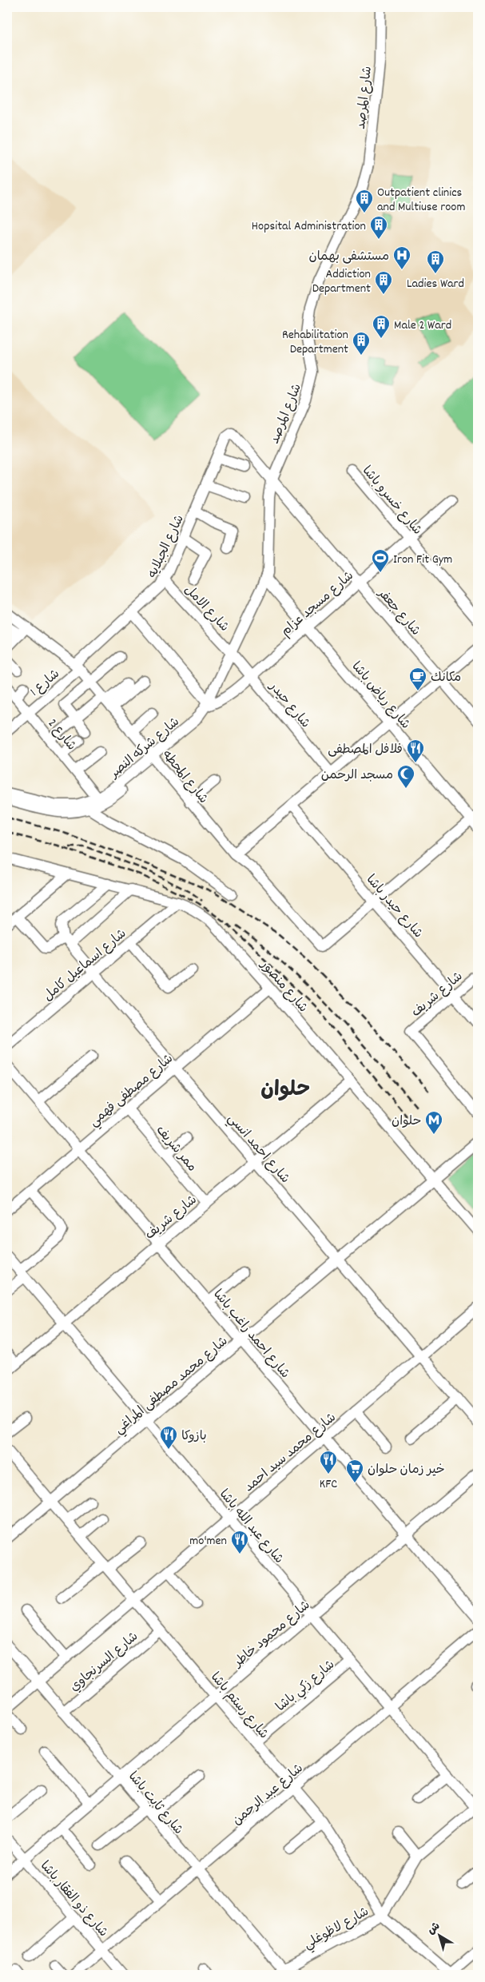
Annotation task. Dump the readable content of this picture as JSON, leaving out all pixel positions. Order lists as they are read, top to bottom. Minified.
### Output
{"streets":{"street":["شارع المرصد","شارع خسرو باشا","شارع الجبلايه","شارع مسجد عزام","شارع الامل","شارع جعفر","شارع 1","شارع رياض باشا","شارع حيدر","شارع 2","شارع شركه النصر","شارع المحطه","شارع حيدر باشا","شارع اسماعيل كامل","شارع منصور","شارع شريف","شارع مصطفى فهمي","ممر شريف","شارع احمد انسي","شارع احمد راغب باشا","شارع محمد مصطفى المراغي","شارع محمد سيد احمد","شارع عبد الله باشا","شارع محمود خاطر","شارع السرنجاوي","شارع زكي باشا","شارع رستم باشا","شارع عبد الرحمن","شارع ثابت باشا","شارع ذو الفقار باشا","شارع لاظوغلي"]},"crossings":[["شارع المرصد","شارع مسجد عزام"],["شارع المرصد","شارع الامل"],["شارع المرصد","شارع جعفر"],["شارع المرصد","شارع رياض باشا"],["شارع المرصد","شارع حيدر"],["شارع خسرو باشا","شارع مسجد عزام"],["شارع الجبلايه","شارع الامل"],["شارع الجبلايه","شارع جعفر"],["شارع الجبلايه","شارع 1"],["شارع الجبلايه","شارع المحطه"],["شارع مسجد عزام","شارع جعفر"],["شارع مسجد عزام","شارع رياض باشا"],["شارع مسجد عزام","شارع حيدر"],["شارع مسجد عزام","شارع شركه النصر"],["شارع الامل","شارع حيدر"],["شارع 1","شارع 2"],["شارع 1","شارع المحطه"],["شارع 2","شارع شركه النصر"],["شارع شركه النصر","شارع المحطه"],["شارع المحطه","شارع حيدر باشا"],["شارع حيدر باشا","شارع شريف"],["شارع اسماعيل كامل","شارع منصور"],["شارع اسماعيل كامل","شارع احمد انسي"],["شارع منصور","شارع شريف"],["شارع منصور","شارع مصطفى فهمي"],["شارع منصور","شارع محمد مصطفى المراغي"],["شارع شريف","ممر شريف"],["شارع شريف","شارع احمد انسي"],["شارع شريف","شارع احمد راغب باشا"],["شارع شريف","شارع عبد الله باشا"],["شارع مصطفى فهمي","ممر شريف"],["شارع مصطفى فهمي","شارع احمد انسي"],["شارع مصطفى فهمي","شارع احمد راغب باشا"],["شارع احمد انسي","شارع محمد مصطفى المراغي"],["شارع احمد انسي","شارع محمد سيد احمد"],["شارع احمد راغب باشا","شارع محمد مصطفى المراغي"],["شارع احمد راغب باشا","شارع محمد سيد احمد"],["شارع احمد راغب باشا","شارع محمود خاطر"],["شارع محمد مصطفى المراغي","شارع عبد الله باشا"],["شارع محمد مصطفى المراغي","شارع رستم باشا"],["شارع محمد سيد احمد","شارع عبد الله باشا"],["شارع محمد سيد احمد","شارع رستم باشا"],["شارع محمد سيد احمد","شارع ثابت باشا"],["شارع عبد الله باشا","شارع محمود خاطر"],["شارع عبد الله باشا","شارع زكي باشا"],["شارع عبد الله باشا","شارع عبد الرحمن"],["شارع عبد الله باشا","شارع لاظوغلي"],["شارع محمود خاطر","شارع رستم باشا"],["شارع محمود خاطر","شارع ثابت باشا"],["شارع محمود خاطر","شارع ذو الفقار باشا"],["شارع السرنجاوي","شارع رستم باشا"],["شارع السرنجاوي","شارع ثابت باشا"],["شارع زكي باشا","شارع رستم باشا"],["شارع رستم باشا","شارع عبد الرحمن"],["شارع رستم باشا","شارع لاظوغلي"],["شارع عبد الرحمن","شارع ثابت باشا"],["شارع عبد الرحمن","شارع ذو الفقار باشا"],["شارع ثابت باشا","شارع لاظوغلي"]],"districts":["حلوان"],"places":{"building":["Outpatient clinics and Multiuse room","Hopsital Administration","Ladies Ward","Addiction Department","Male 2 Ward","Rehabilitation Department"],"hospital":["مستشفى بهمان"],"sports":["Iron Fit Gym"],"cafe":["مكانك"],"restaurant":["فلافل المصطفى","بازوكا","KFC","mo'men"],"mosque":["مسجد الرحمن"],"metro station":["حلوان"],"supermarket":["خير زمان حلوان"]},"north":"top left"}
